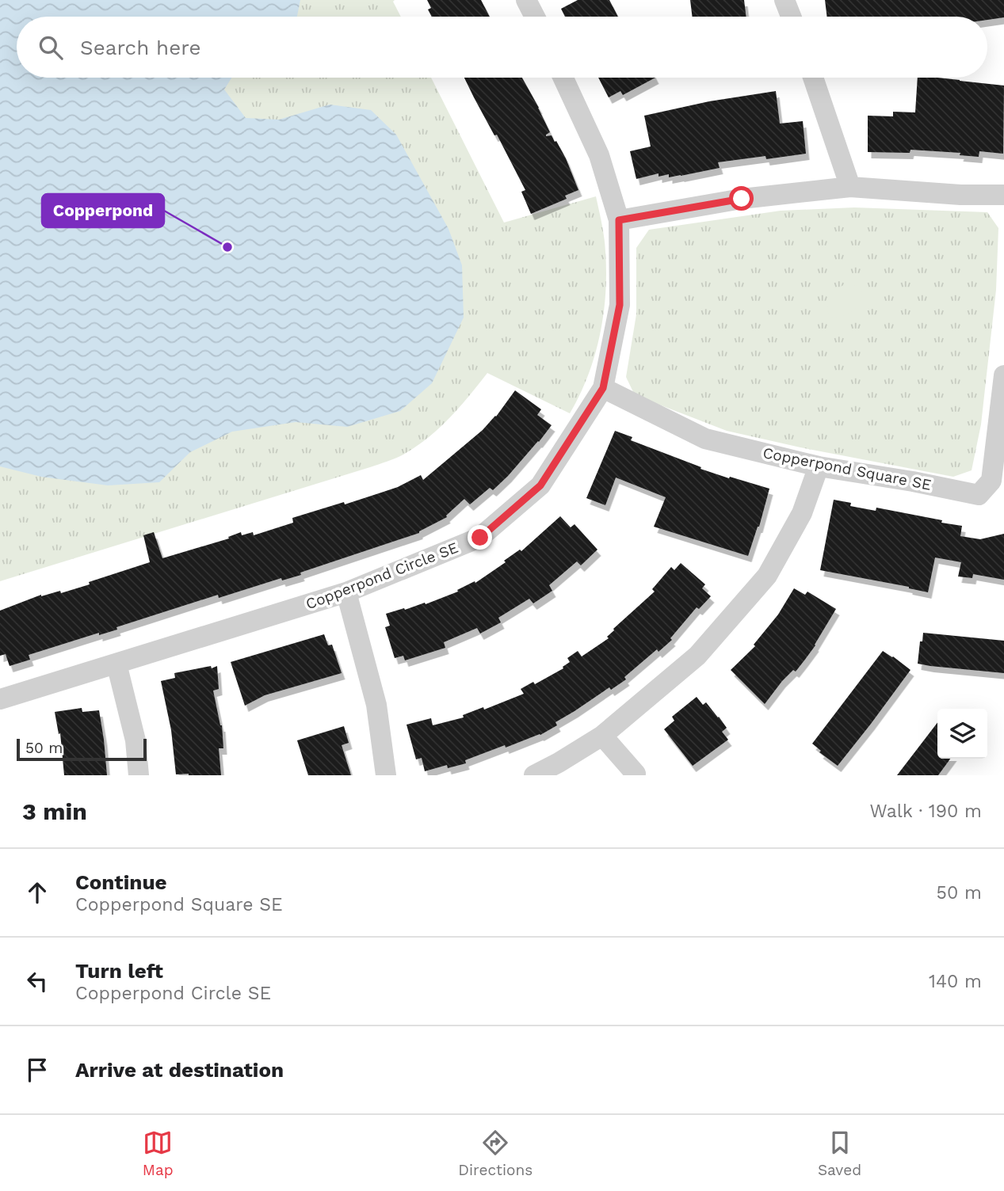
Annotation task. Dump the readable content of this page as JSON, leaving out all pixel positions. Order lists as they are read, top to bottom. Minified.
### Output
{"streets":{"street":["Copperpond Square SE","Copperpond Circle SE"]},"crossings":[["Copperpond Square SE","Copperpond Circle SE"]],"places":["Copperpond"],"scale_bar":"50 m","page":{"search":"Search here","scale":"50 m","heading":["3 min","Walk · 190 m"],"list":[["Continue","Copperpond Square SE","50 m"],["Turn left","Copperpond Circle SE","140 m"],"Arrive at destination"],"nav":["Map","Directions","Saved"]}}
